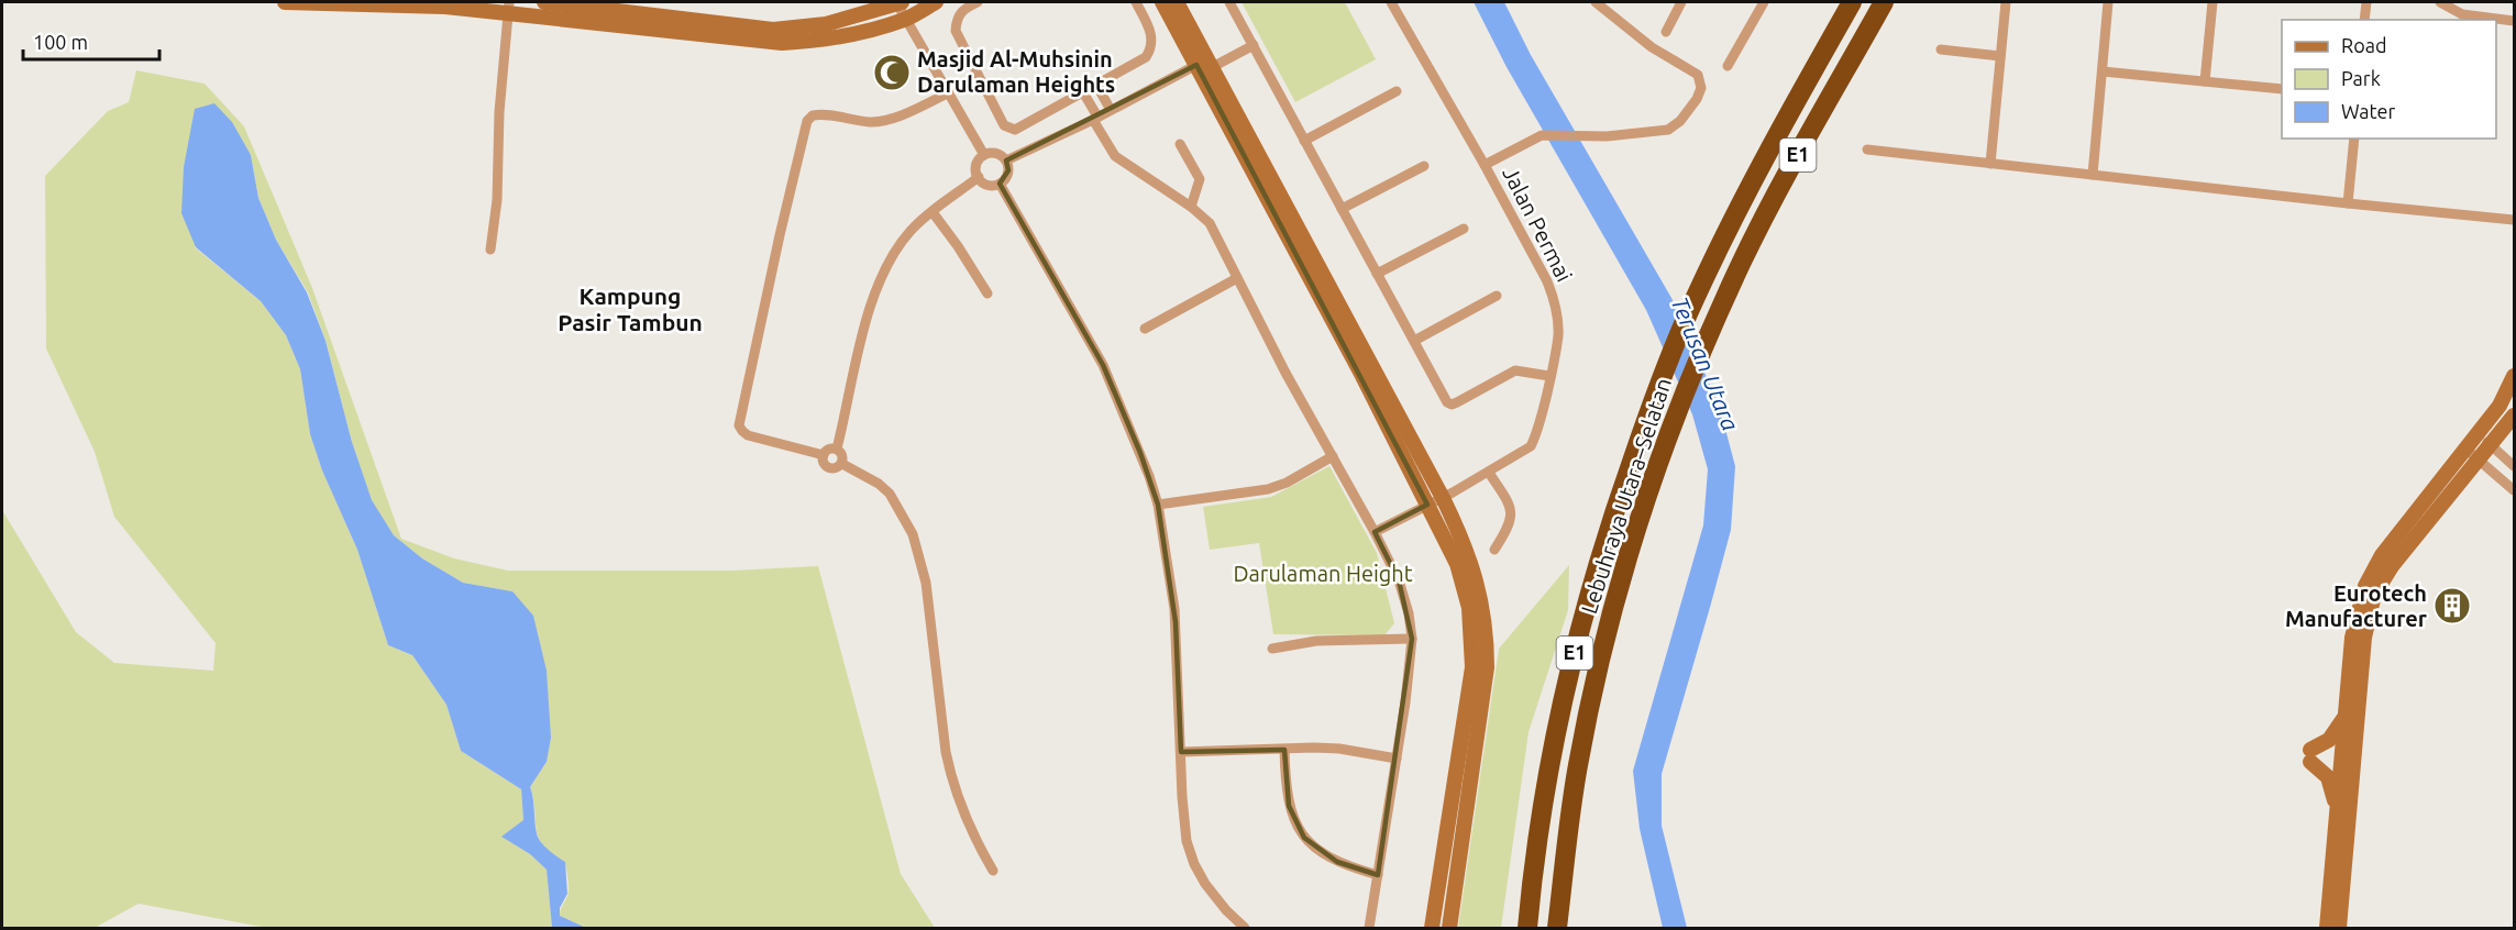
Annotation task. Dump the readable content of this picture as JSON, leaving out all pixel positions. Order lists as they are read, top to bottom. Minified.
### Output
{"streets":{"highway":["E1","Lebuhraya Utara–Selatan"],"street":["Jalan Permai"]},"districts":["Kampung Pasir Tambun"],"water":["Terusan Utara"],"parks":["Darulaman Height"],"places":{"mosque":["Masjid Al-Muhsinin Darulaman Heights"],"building":["Eurotech Manufacturer"]},"legend":["Road","Park","Water"],"scale_bar":"100 m"}
